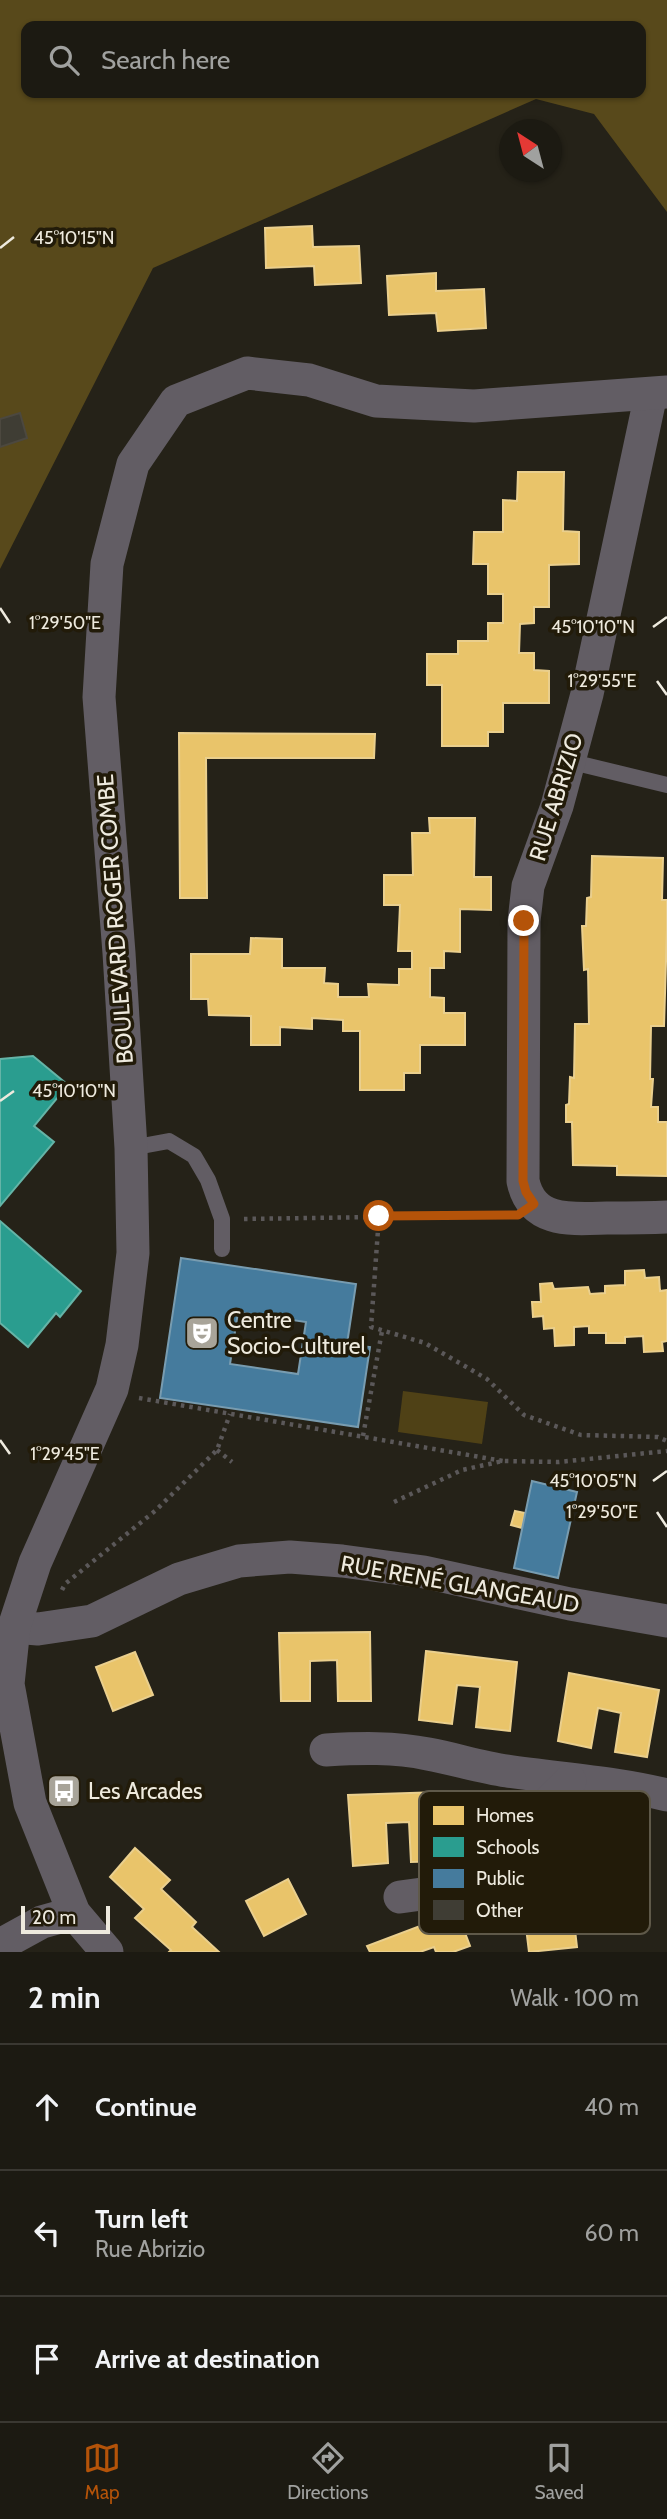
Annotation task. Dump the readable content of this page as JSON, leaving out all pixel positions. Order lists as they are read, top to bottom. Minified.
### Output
{"streets":{"street":["RUE ABRIZIO","BOULEVARD ROGER COMBE","RUE RENÉ GLANGEAUD"]},"crossings":[["RUE ABRIZIO","BOULEVARD ROGER COMBE"],["BOULEVARD ROGER COMBE","RUE RENÉ GLANGEAUD"]],"places":{"theatre":["Centre Socio-Culturel"],"bus stop":["Les Arcades"]},"legend":["Homes","Schools","Public","Other"],"scale_bar":"20 m","north":"top left","page":{"search":"Search here","scale":"20 m","heading":["2 min","Walk · 100 m"],"list":[["Continue","40 m"],["Turn left","Rue Abrizio","60 m"],"Arrive at destination"],"nav":["Map","Directions","Saved"]},"coordinates":["45°10'15\"N","1°29'50\"E","45°10'10\"N","1°29'55\"E","1°29'45\"E","45°10'05\"N"]}
